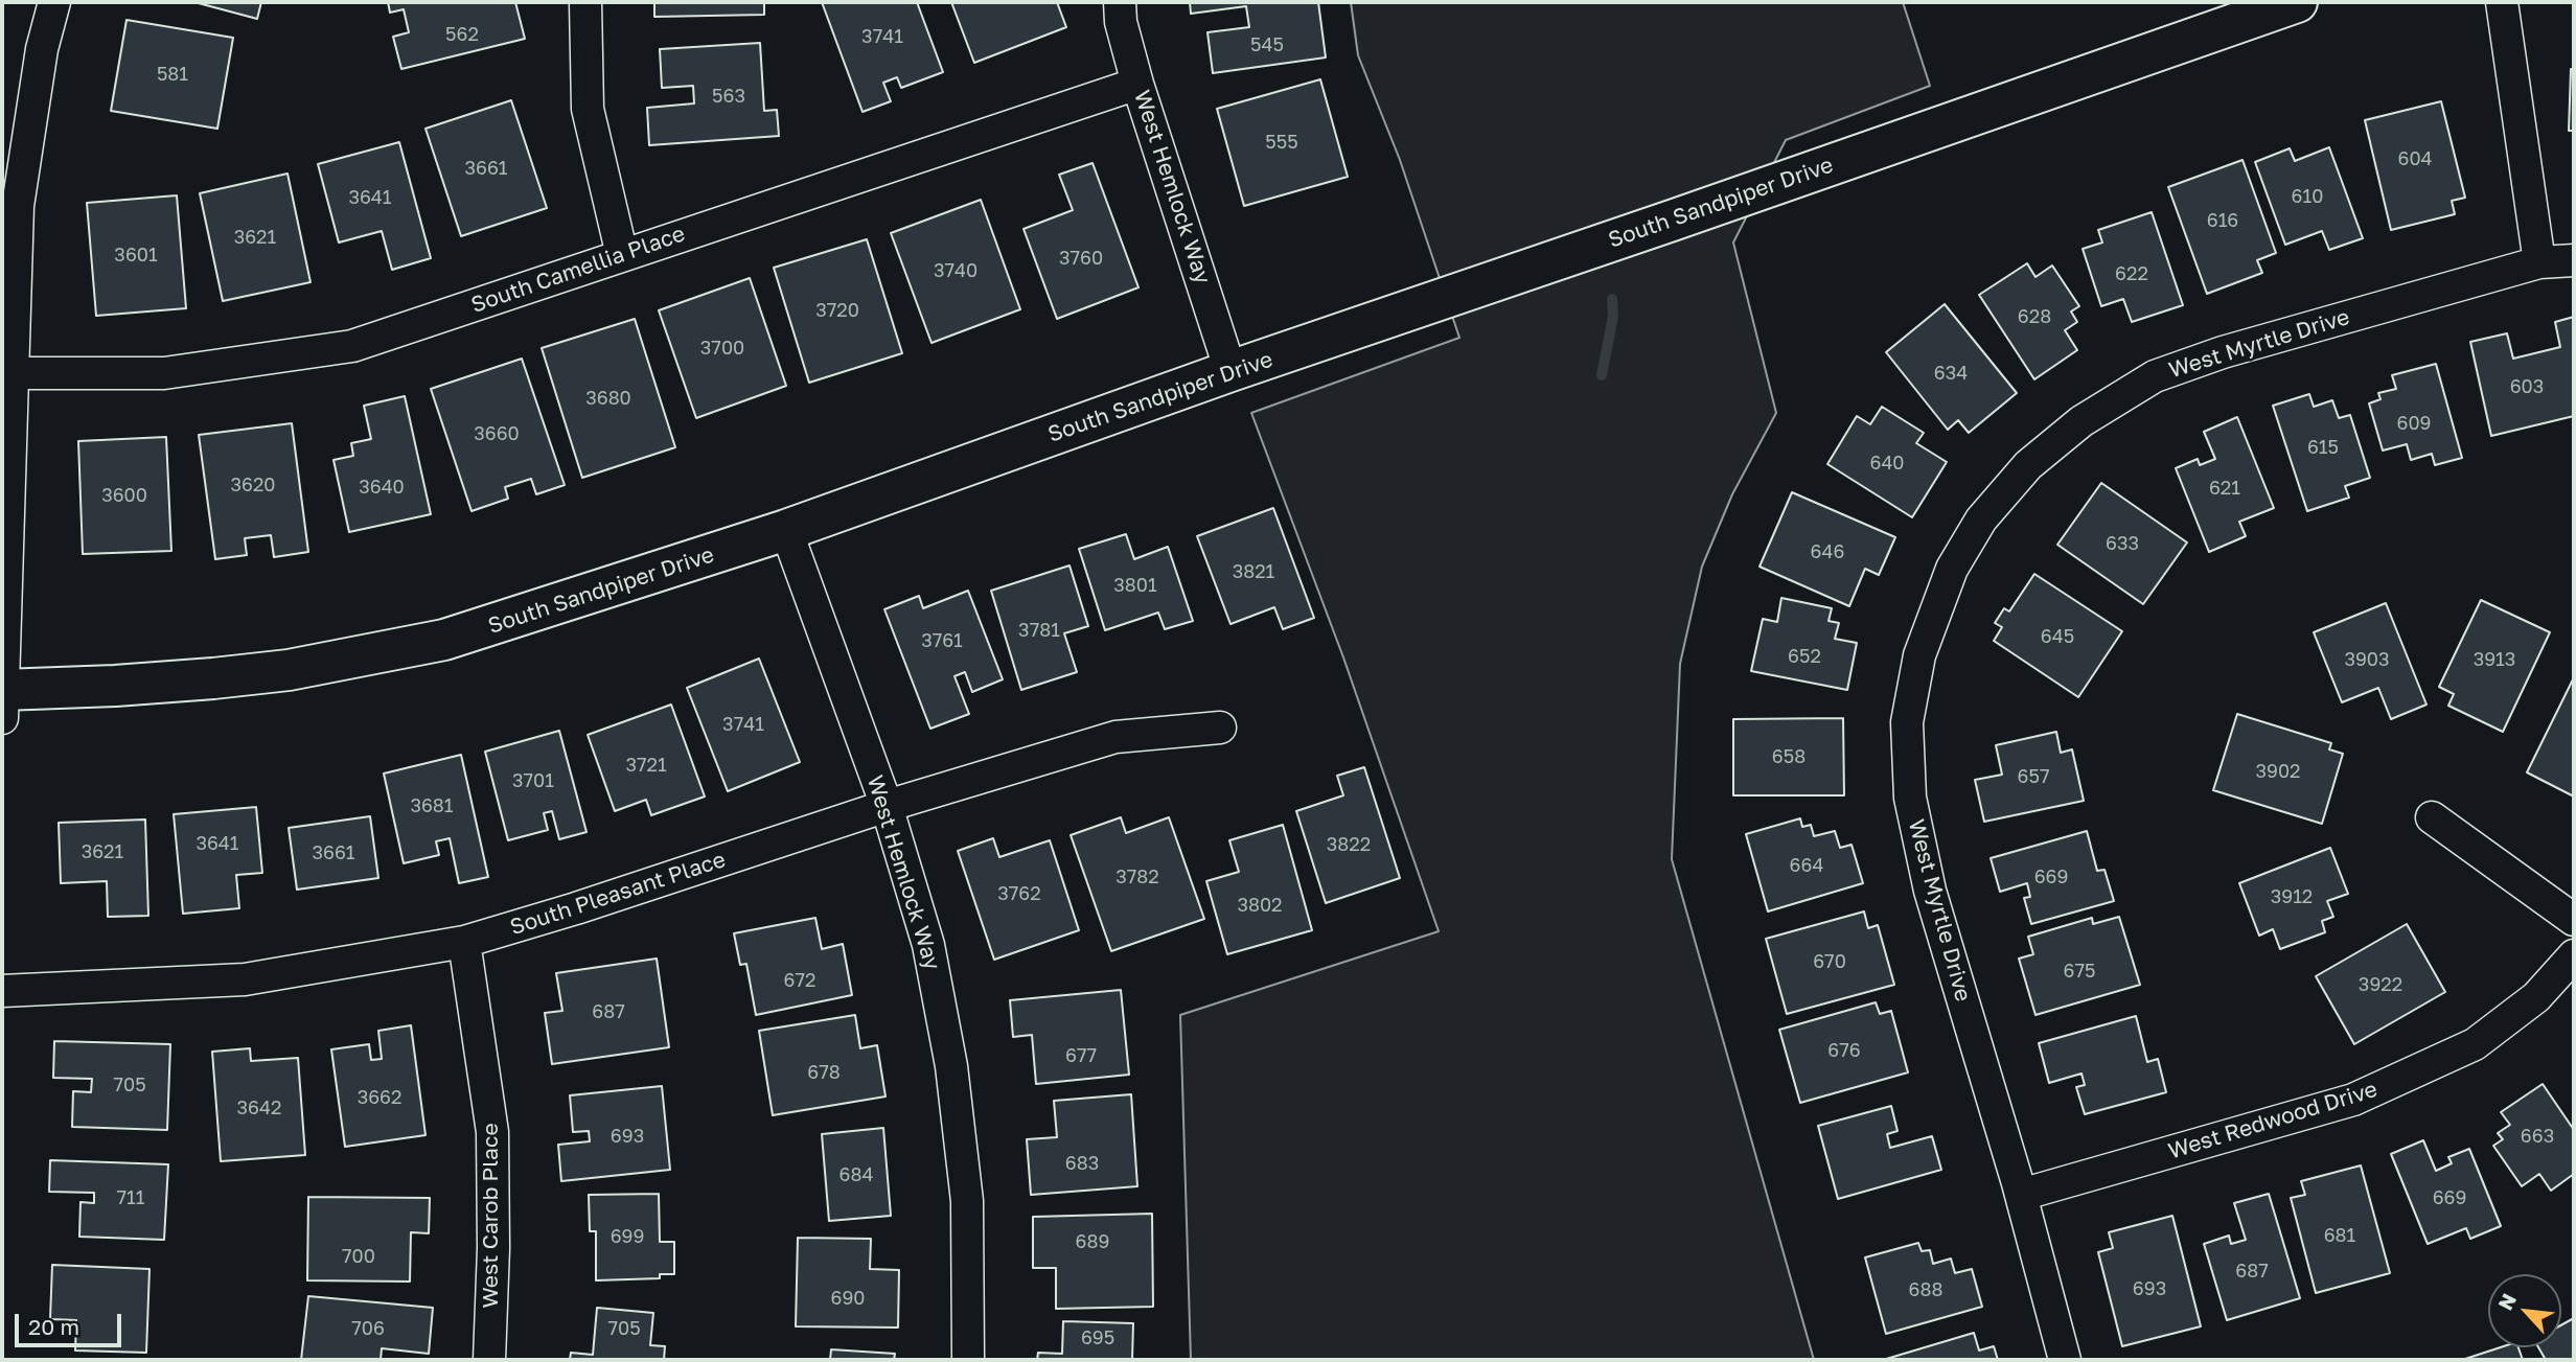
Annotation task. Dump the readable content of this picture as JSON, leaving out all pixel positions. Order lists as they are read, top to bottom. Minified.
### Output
{"streets":{"street":["West Hemlock Way","South Sandpiper Drive","South Camellia Place","West Myrtle Drive","South Pleasant Place","West Redwood Drive","West Carob Place"]},"crossings":[["West Hemlock Way","South Sandpiper Drive"],["West Hemlock Way","South Camellia Place"],["West Hemlock Way","South Pleasant Place"],["West Myrtle Drive","West Redwood Drive"],["South Pleasant Place","West Carob Place"]],"house_numbers":["562","3741","545","581","563","555","604","3661","610","3641","616","3621","3601","3760","3740","622","3720","628","3700","634","603","3680","609","3660","615","640","3620","3640","621","3600","633","646","3821","3801","3781","645","3761","652","3903","3913","3741","658","3721","3902","657","3701","3681","3641","3822","3621","3661","664","3782","669","3762","3912","3802","670","675","672","3922","687","676","677","678","705","3662","3642","693","663","683","684","711","669","681","699","689","700","687","693","688","690","706","705","695"],"scale_bar":"20 m","north":"top left"}
